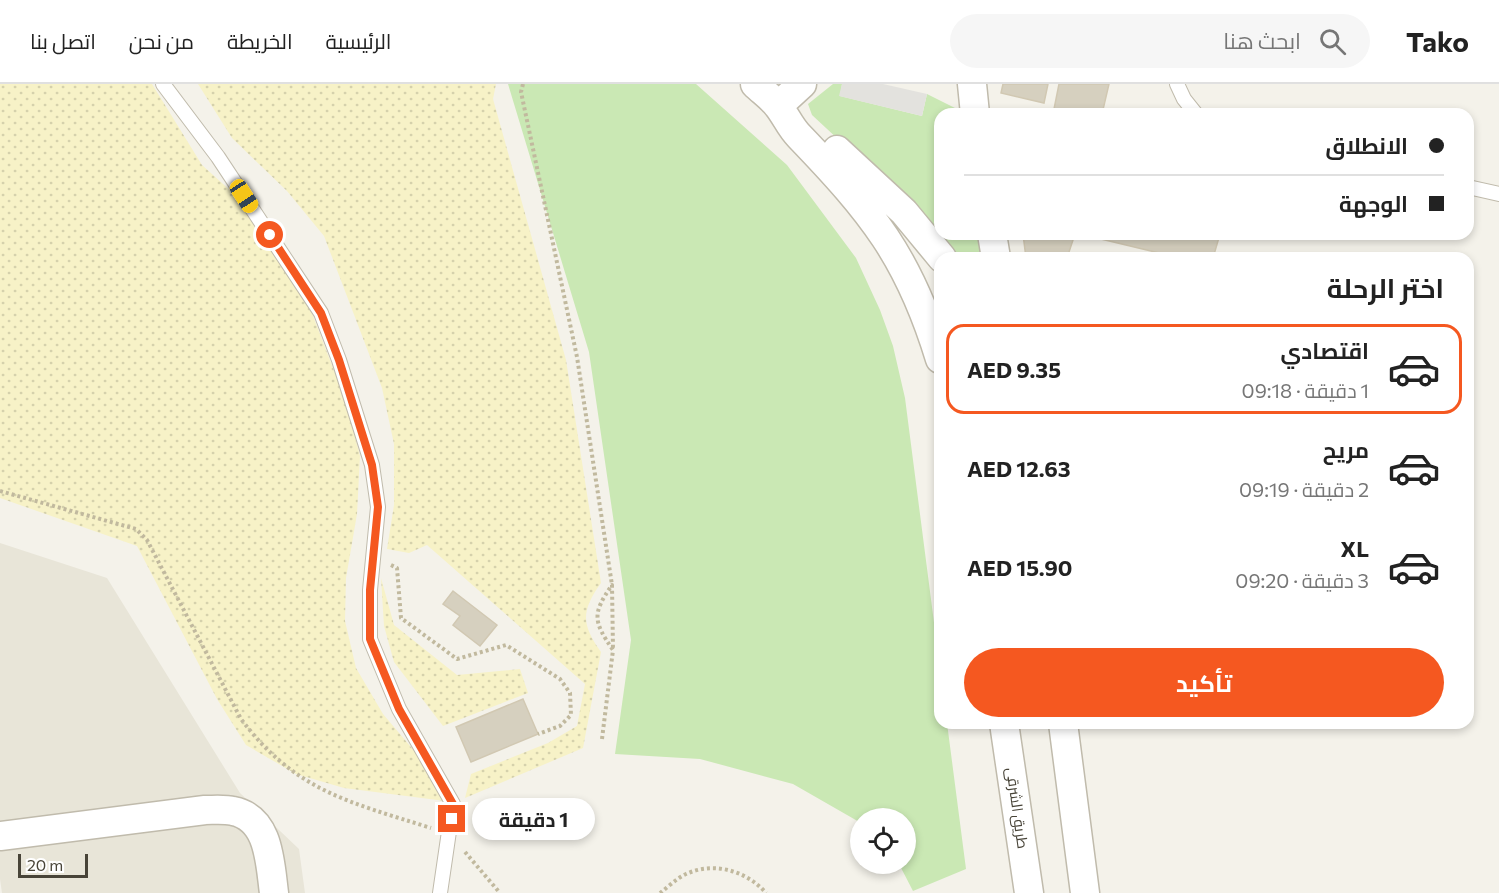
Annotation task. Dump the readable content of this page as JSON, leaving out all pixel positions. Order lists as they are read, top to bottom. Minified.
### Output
{"streets":{"street":["طريق الشرقى"]},"scale_bar":"20 m","page":{"header":"Tako","search":"ابحث هنا","nav":["الرئيسية","الخريطة","من نحن","اتصل بنا"],"banner":["الانطلاق","الوجهة"],"heading":"اختر الرحلة","list":[{"name":"اقتصادي","note":"1 دقيقة · 09:18","value":"AED 9.35"},{"name":"مريح","note":"2 دقيقة · 09:19","value":"AED 12.63"},{"name":"XL","note":"3 دقيقة · 09:20","value":"AED 15.90"}],"buttons":"تأكيد","bubble":"1 دقيقة","scale":"20 m"}}
